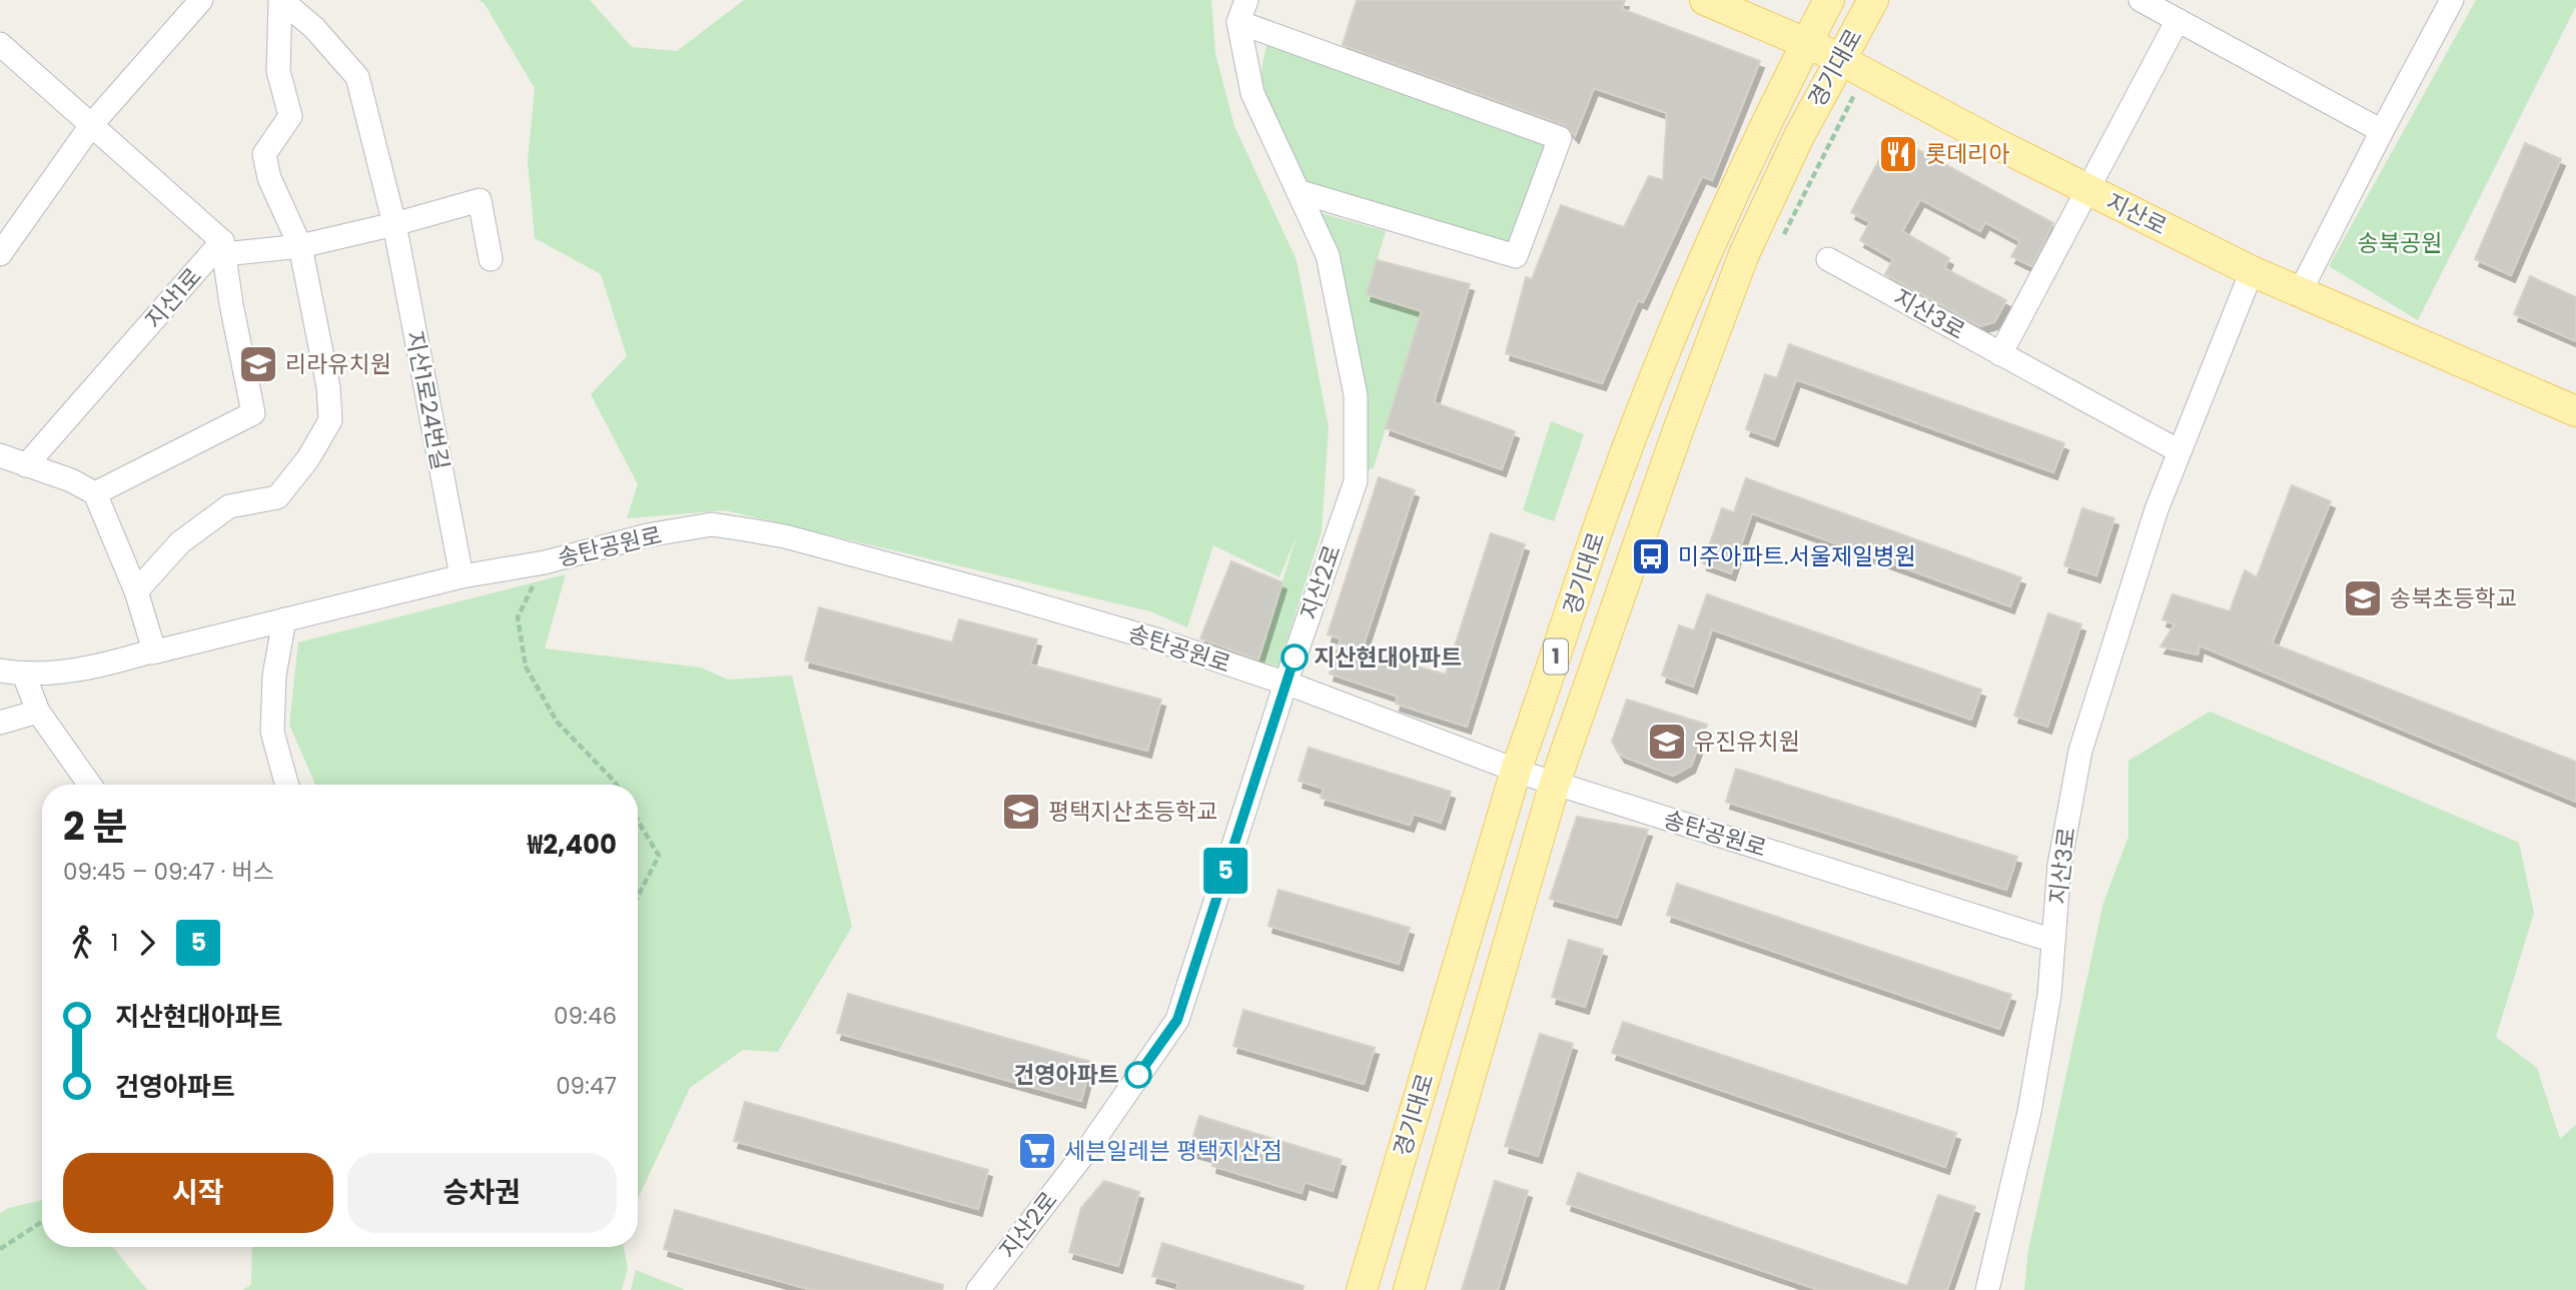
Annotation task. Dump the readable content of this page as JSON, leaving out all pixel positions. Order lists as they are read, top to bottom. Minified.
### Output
{"streets":{"main road":["경기대로","지산로","1"],"street":["지산1로","지산3로","지산1로24번길","송탄공원로","지산2로"]},"crossings":[["경기대로","지산로"],["경기대로","송탄공원로"],["지산로","지산3로"],["지산3로","송탄공원로"],["지산1로24번길","송탄공원로"],["송탄공원로","지산2로"]],"parks":["송북공원"],"places":{"restaurant":["롯데리아"],"school or university":["리라유치원","송북초등학교","유진유치원","평택지산초등학교"],"bus stop":["미주아파트.서울제일병원"],"other":["지산현대아파트","건영아파트"],"supermarket":["세븐일레븐 평택지산점"]},"lines":["bus line 5"],"page":{"on_map":"5","heading":["2 분","09:45 – 09:47 · 버스","₩2,400"],"legs":["1","5"],"list":[{"name":"지산현대아파트","value":"09:46"},{"name":"건영아파트","value":"09:47"}],"buttons":["시작","승차권"]}}
